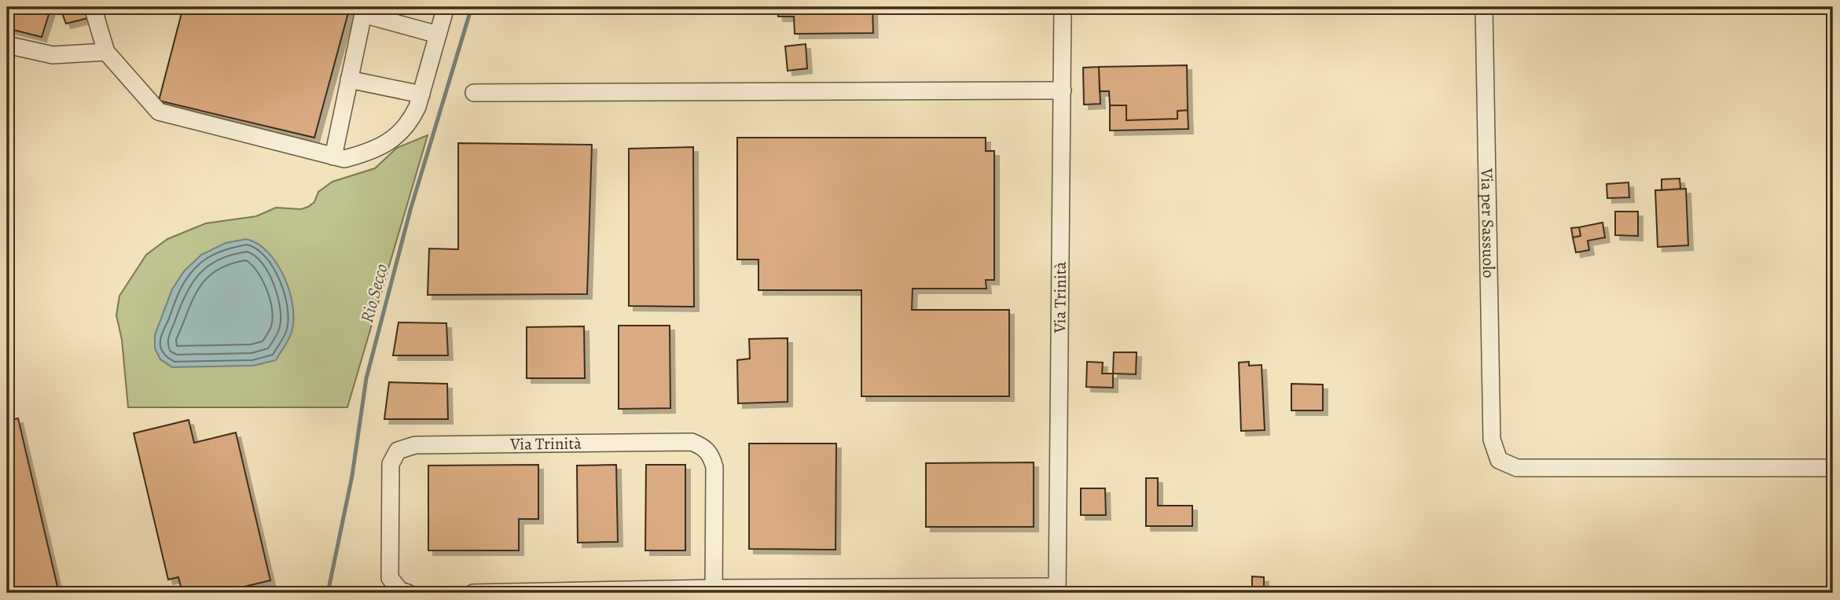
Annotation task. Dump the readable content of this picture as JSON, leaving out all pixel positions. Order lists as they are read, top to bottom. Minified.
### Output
{"streets":{"street":["Via per Sassuolo","Via Trinità"]},"water":["Rio Secco"]}
